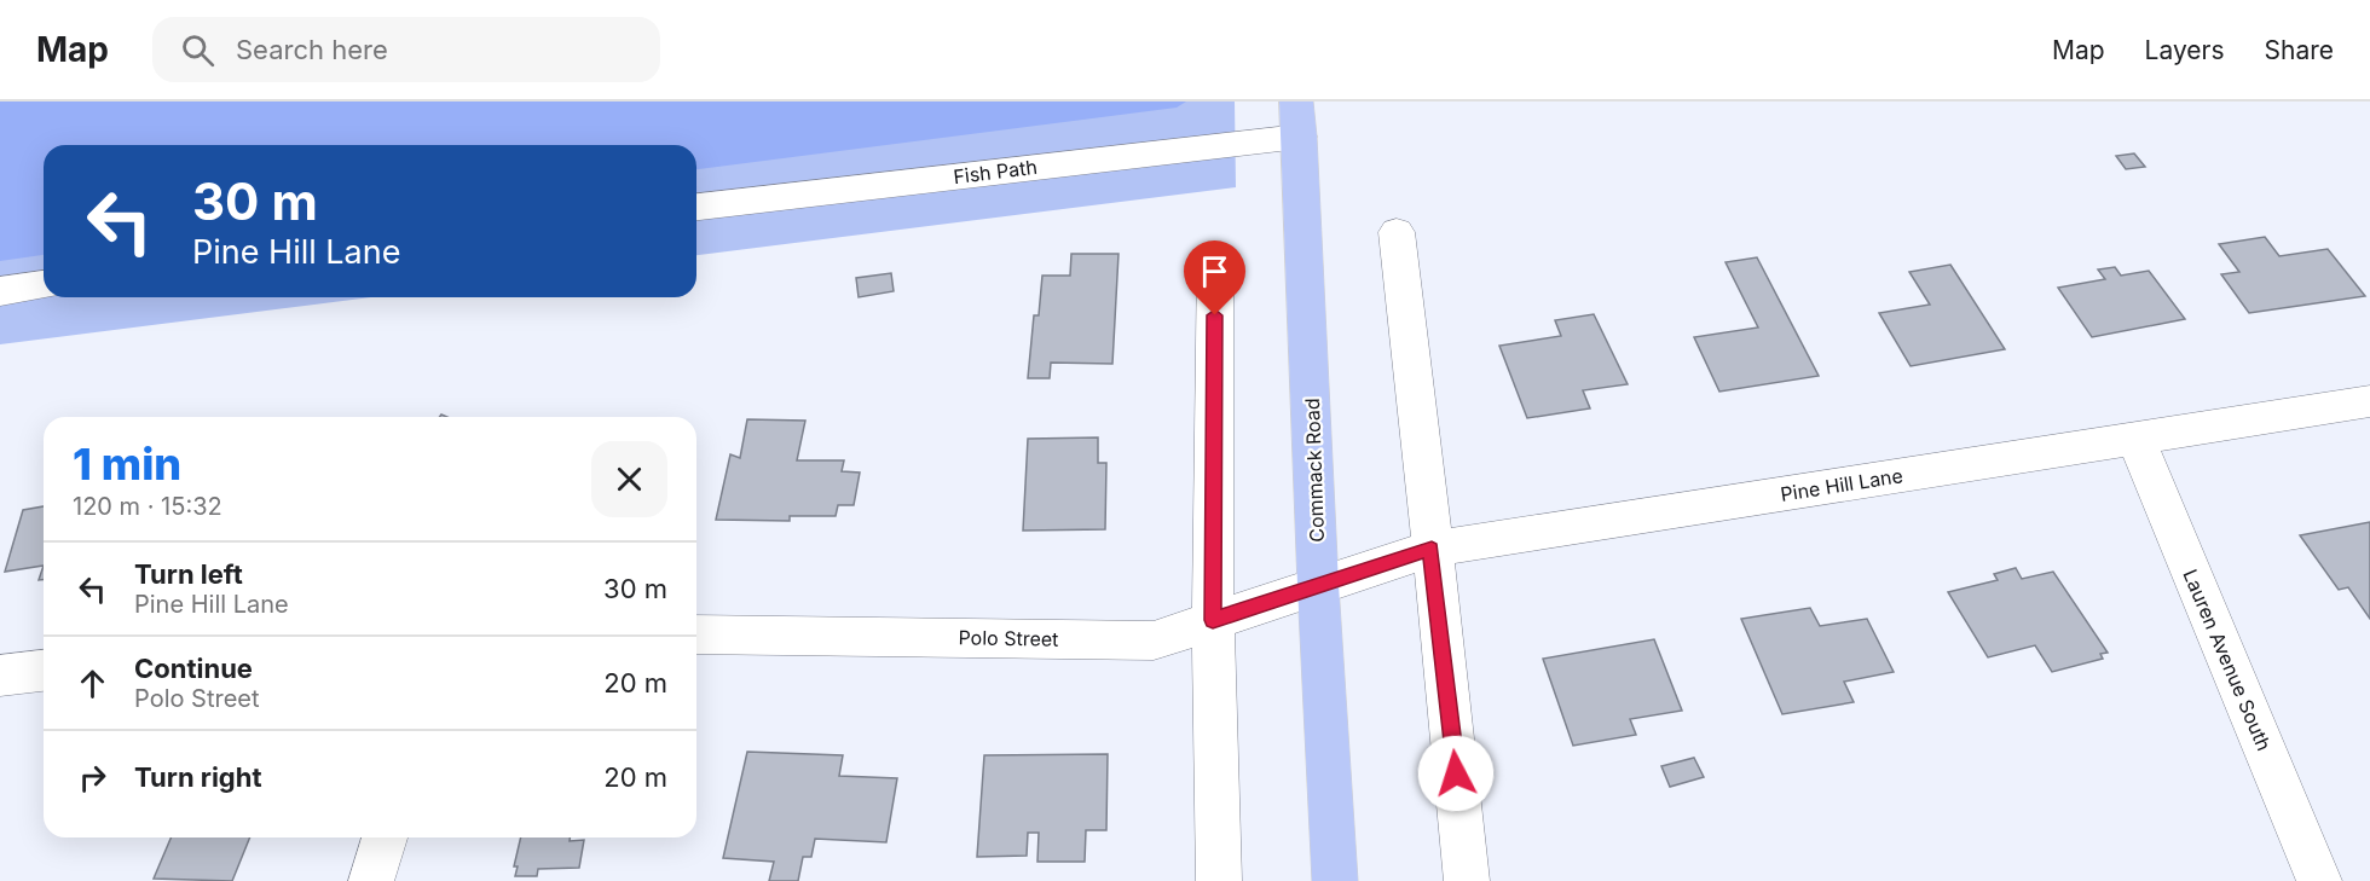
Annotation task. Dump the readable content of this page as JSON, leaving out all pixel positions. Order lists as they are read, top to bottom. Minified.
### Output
{"streets":{"main road":["Commack Road"],"street":["Fish Path","Pine Hill Lane","Polo Street","Lauren Avenue South"]},"crossings":[["Fish Path","Commack Road"],["Commack Road","Pine Hill Lane"],["Commack Road","Polo Street"],["Pine Hill Lane","Polo Street"],["Pine Hill Lane","Lauren Avenue South"]],"page":{"header":"Map","search":"Search here","nav":["Map","Layers","Share"],"turn":["30 m","Pine Hill Lane"],"heading":["1 min","120 m · 15:32"],"list":[{"name":"Turn left","note":"Pine Hill Lane","value":"30 m"},{"name":"Continue","note":"Polo Street","value":"20 m"},{"name":"Turn right","value":"20 m"}]}}
